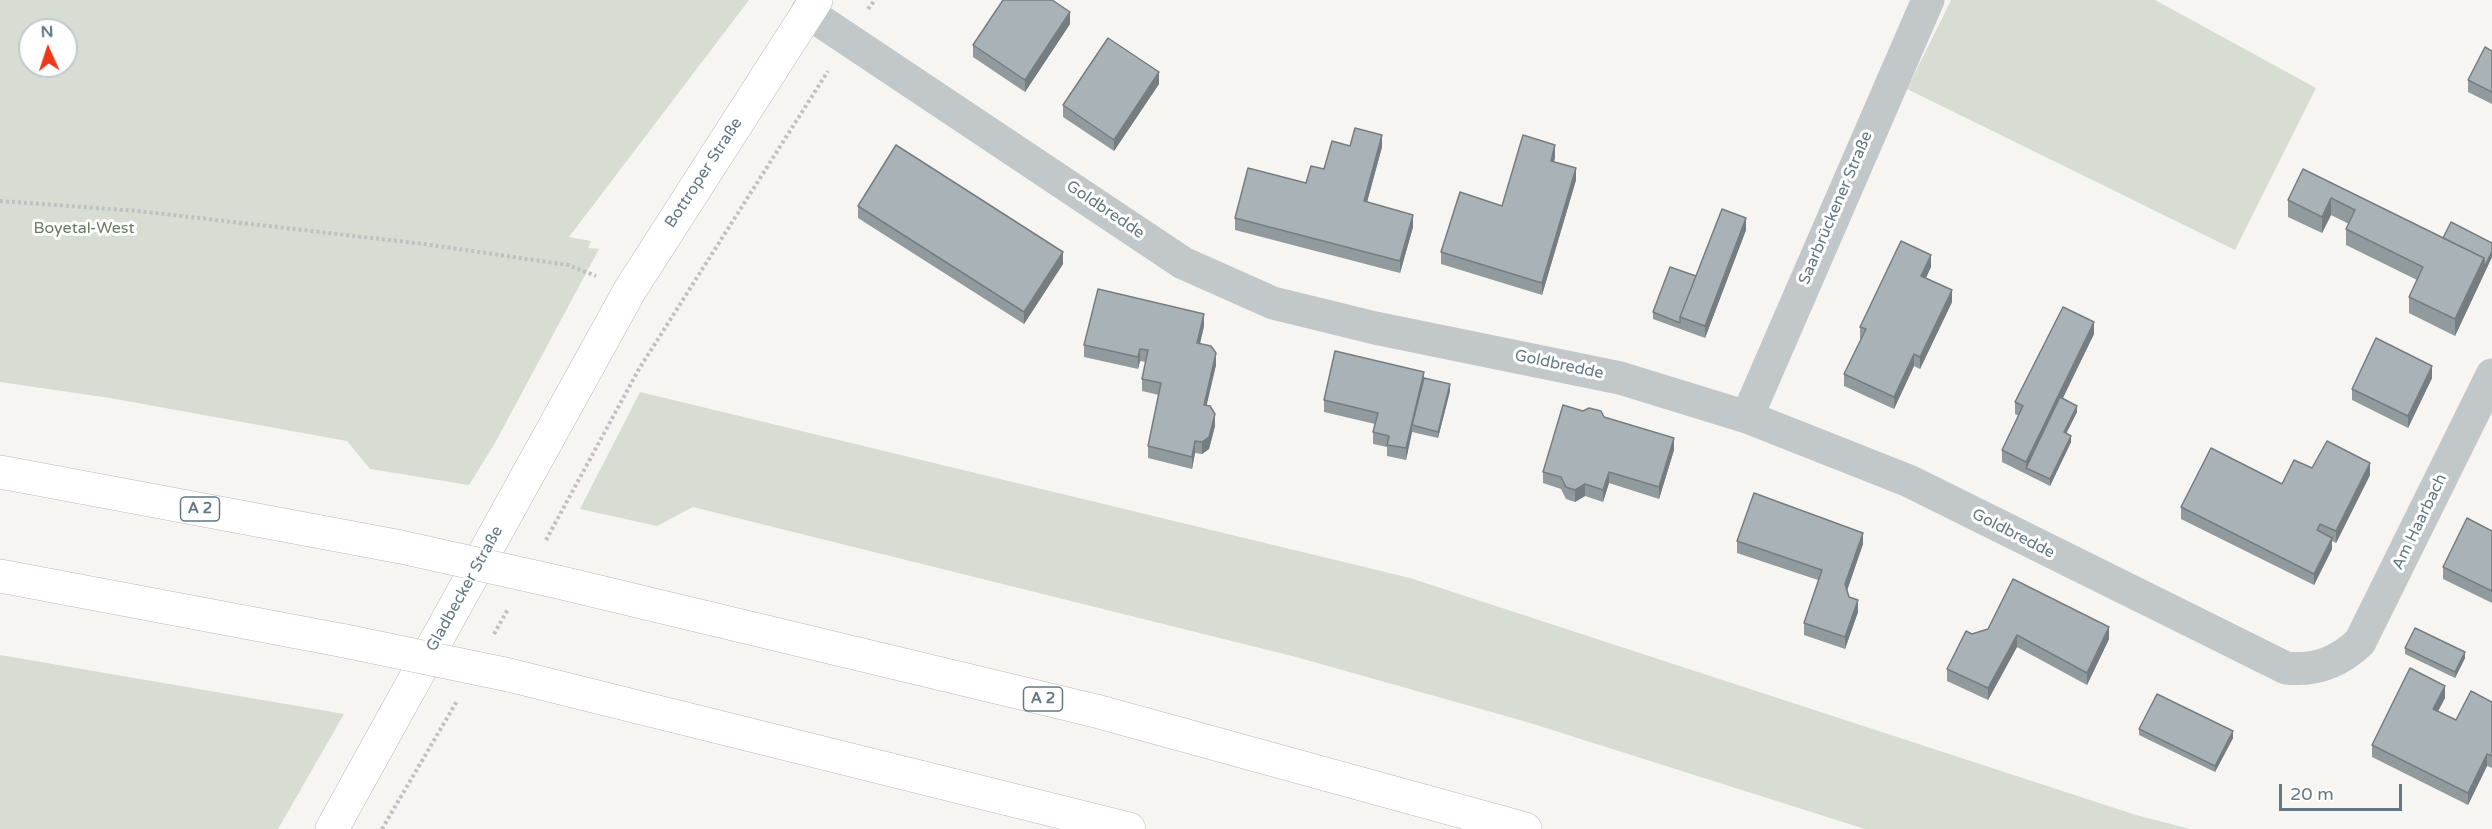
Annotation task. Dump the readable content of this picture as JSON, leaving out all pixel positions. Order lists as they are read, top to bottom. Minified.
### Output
{"streets":{"main road":["Bottroper Straße","A 2","Gladbecker Straße"],"street":["Saarbrückener Straße","Goldbredde","Am Haarbach"]},"crossings":[["Bottroper Straße","Goldbredde"],["Bottroper Straße","Gladbecker Straße"],["Saarbrückener Straße","Goldbredde"],["Goldbredde","Am Haarbach"]],"parks":["Boyetal-West"],"scale_bar":"20 m","north":"top"}
